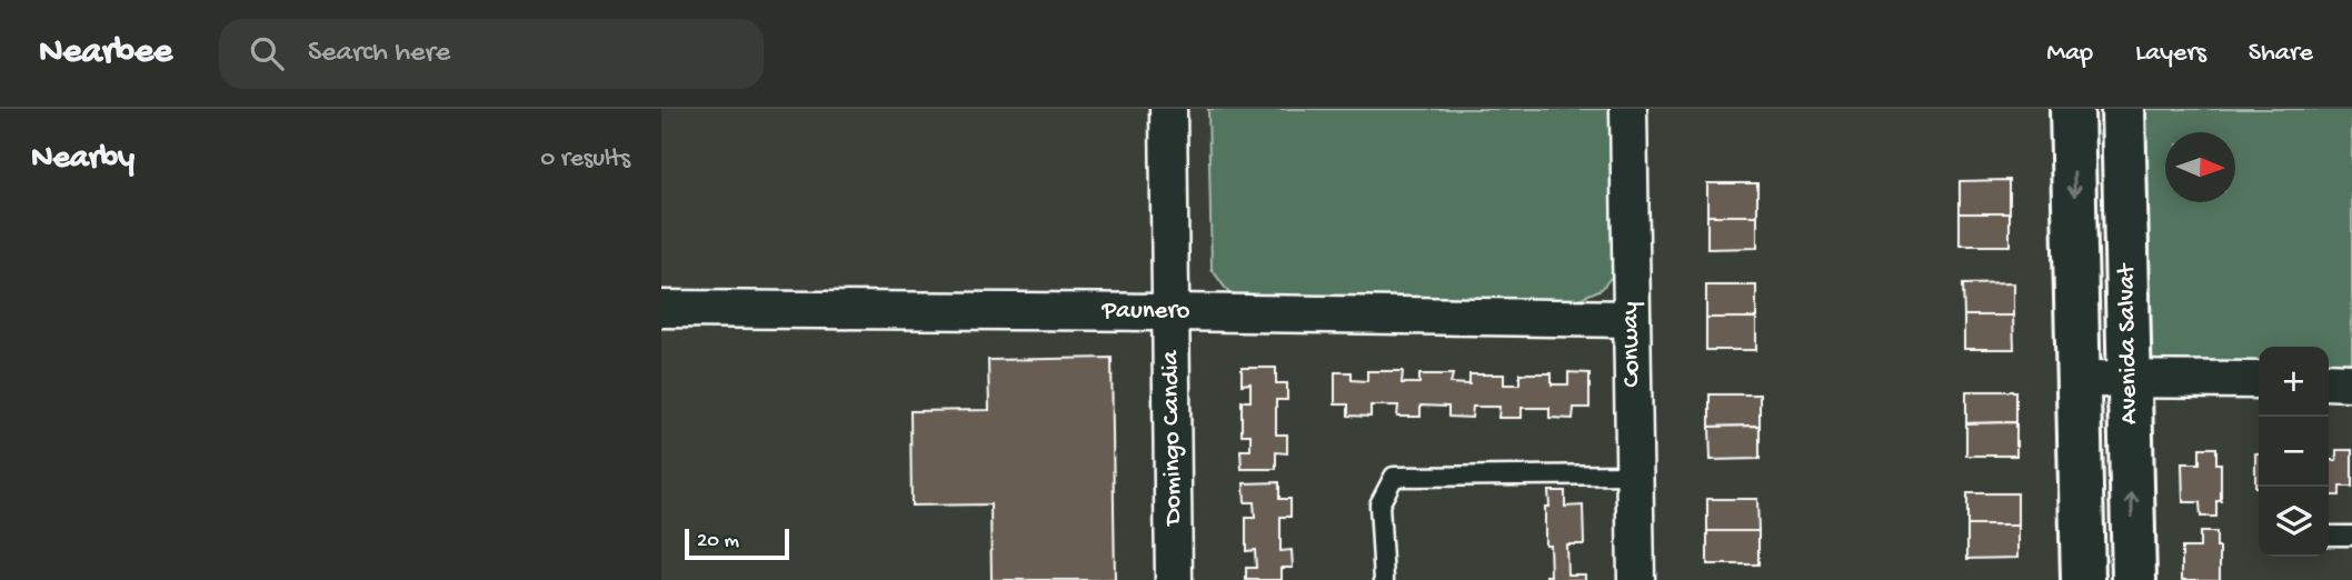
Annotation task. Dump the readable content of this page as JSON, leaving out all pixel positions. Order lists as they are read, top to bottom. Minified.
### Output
{"streets":{"street":["Paunero","Conway","Avenida Salvat","Domingo Candia"]},"crossings":[["Paunero","Conway"],["Paunero","Domingo Candia"]],"scale_bar":"20 m","north":"right","page":{"header":"Nearbee","search":"Search here","nav":["Map","Layers","Share"],"heading":["Nearby","0 results"],"map_buttons":["+","−"],"scale":"20 m"}}
